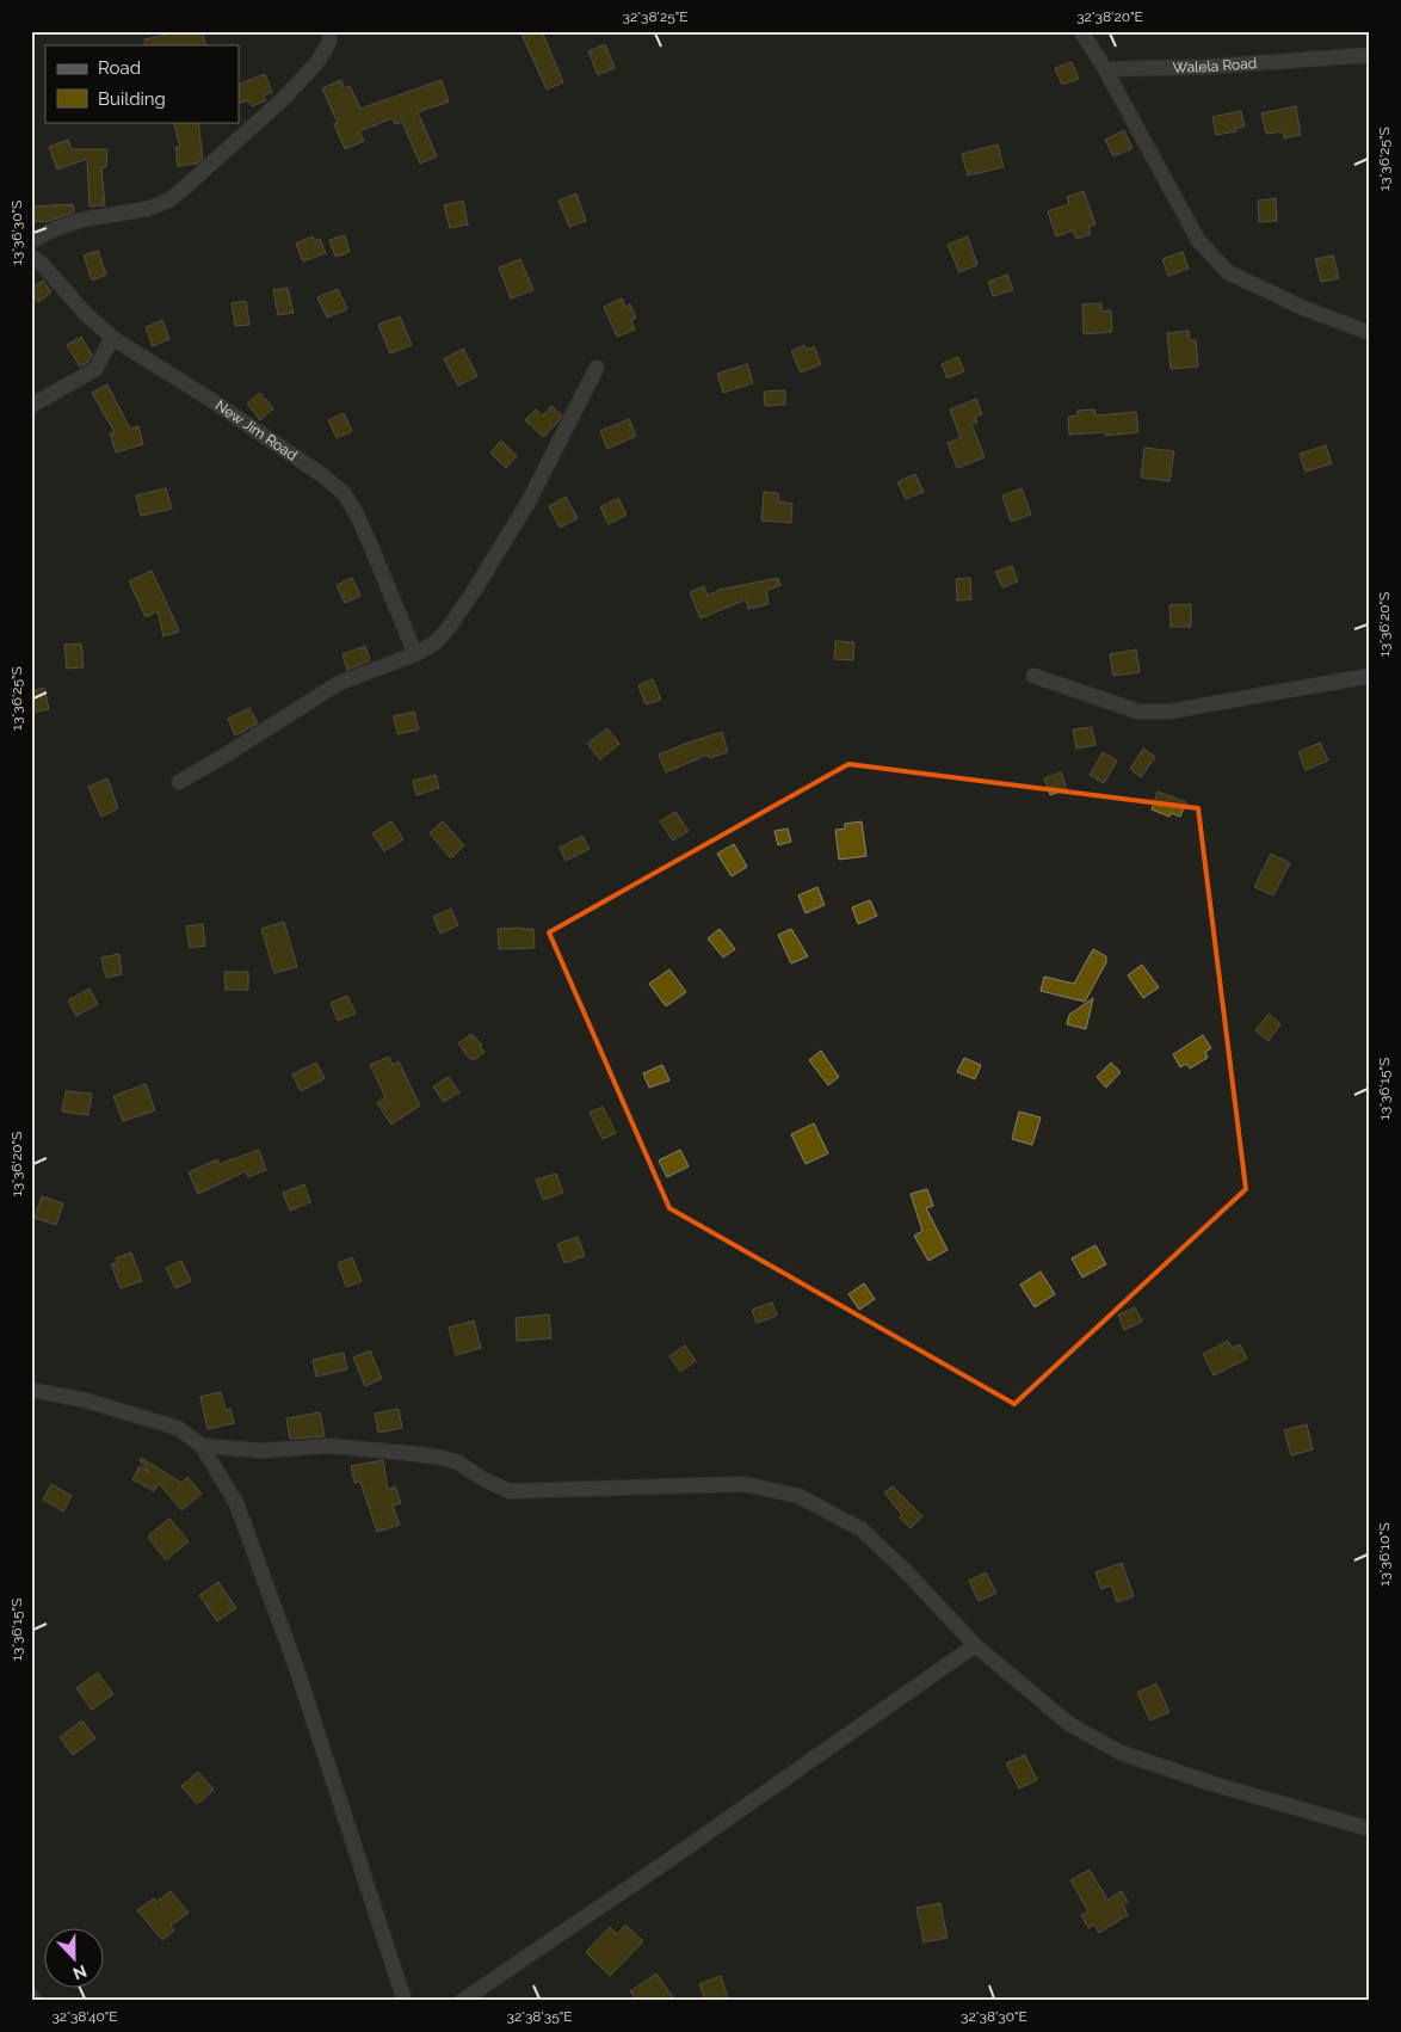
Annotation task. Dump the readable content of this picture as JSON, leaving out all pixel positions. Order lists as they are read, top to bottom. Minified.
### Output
{"streets":{"street":["Walela Road","New Jim Road"]},"legend":["Road","Building"],"north":"bottom","coordinates":["32°38'25\"E","32°38'20\"E","13°36'25\"S","13°36'30\"S","13°36'20\"S","13°36'15\"S","13°36'10\"S","32°38'40\"E","32°38'35\"E","32°38'30\"E"]}
